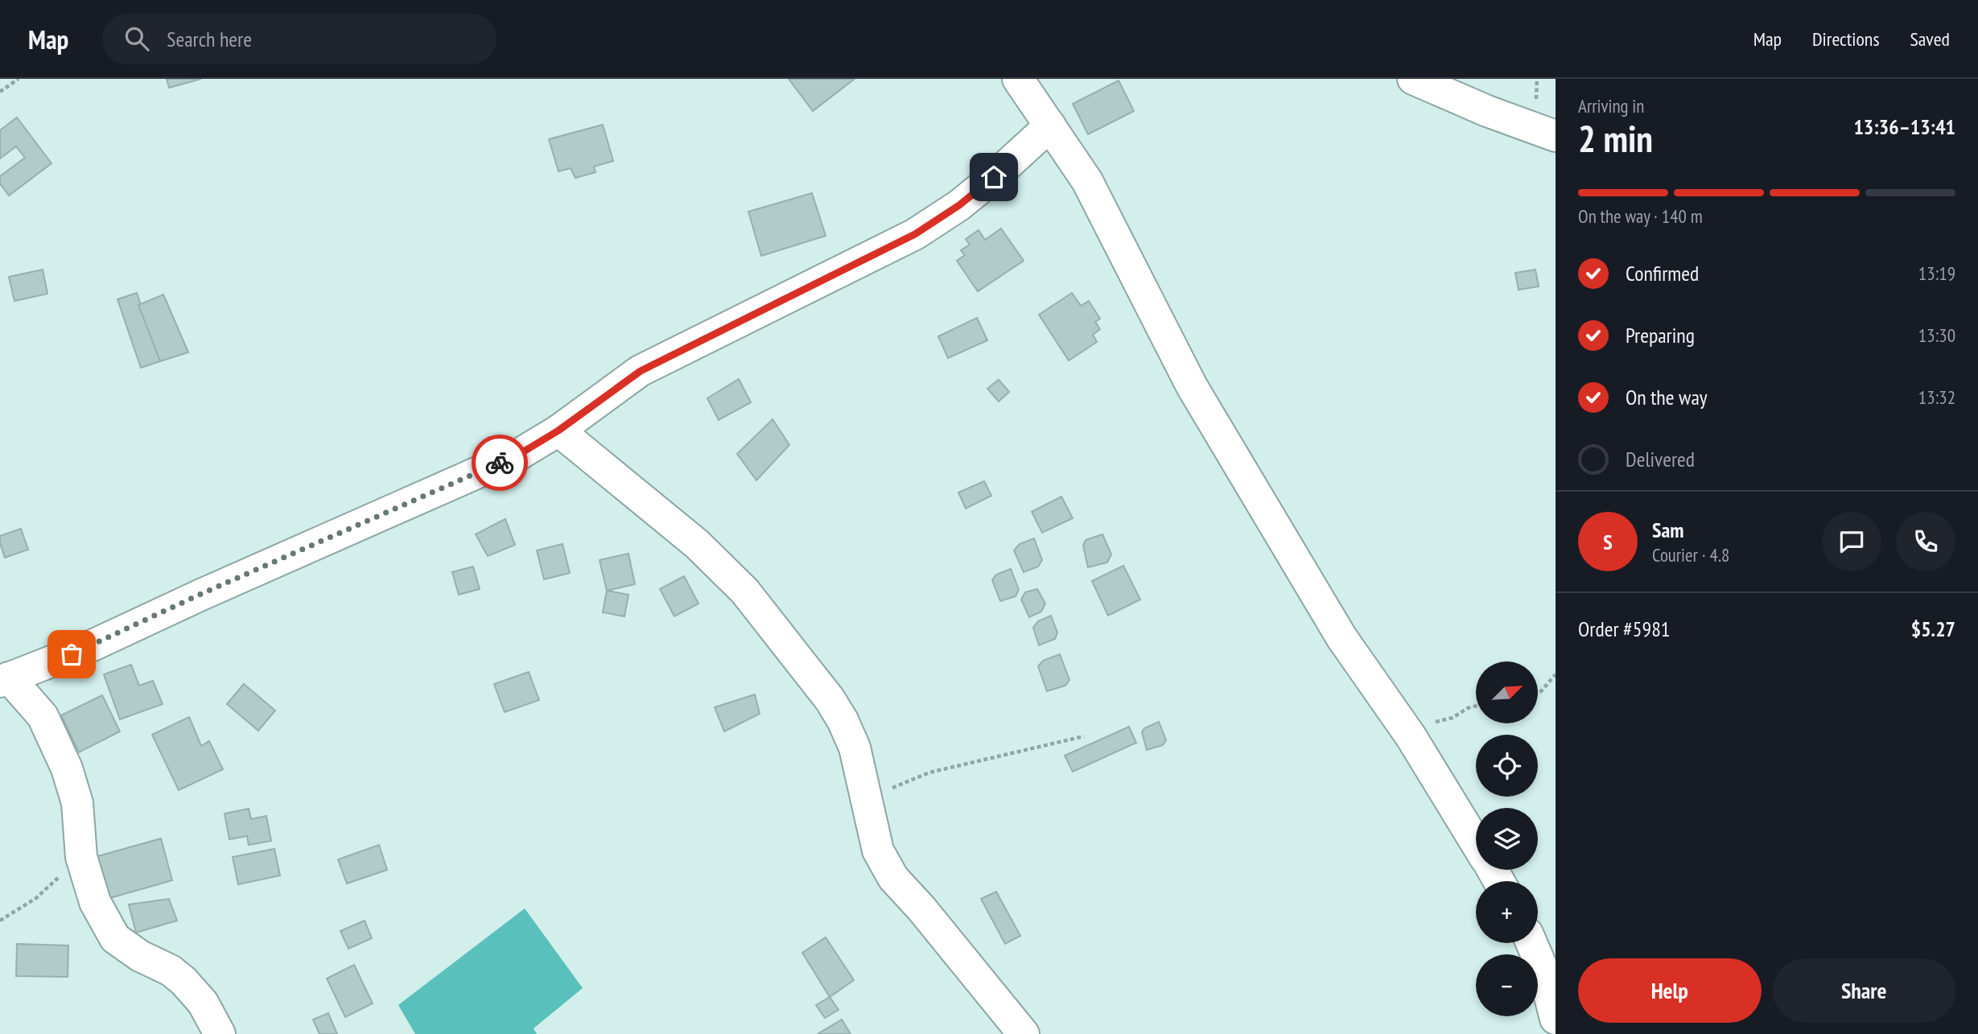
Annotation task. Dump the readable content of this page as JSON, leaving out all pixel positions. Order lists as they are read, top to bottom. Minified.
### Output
{"north":"top right","page":{"header":"Map","search":"Search here","nav":["Map","Directions","Saved"],"heading":["2 min","Arriving in","13:36–13:41"],"panel":["Sam","Courier · 4.8","Order #5981","$5.27"],"bar":"On the way · 140 m","list":[["Confirmed","13:19"],["Preparing","13:30"],["On the way","13:32"],"Delivered"],"round":"S","map_buttons":["+","−"],"buttons":["Help","Share"]}}
